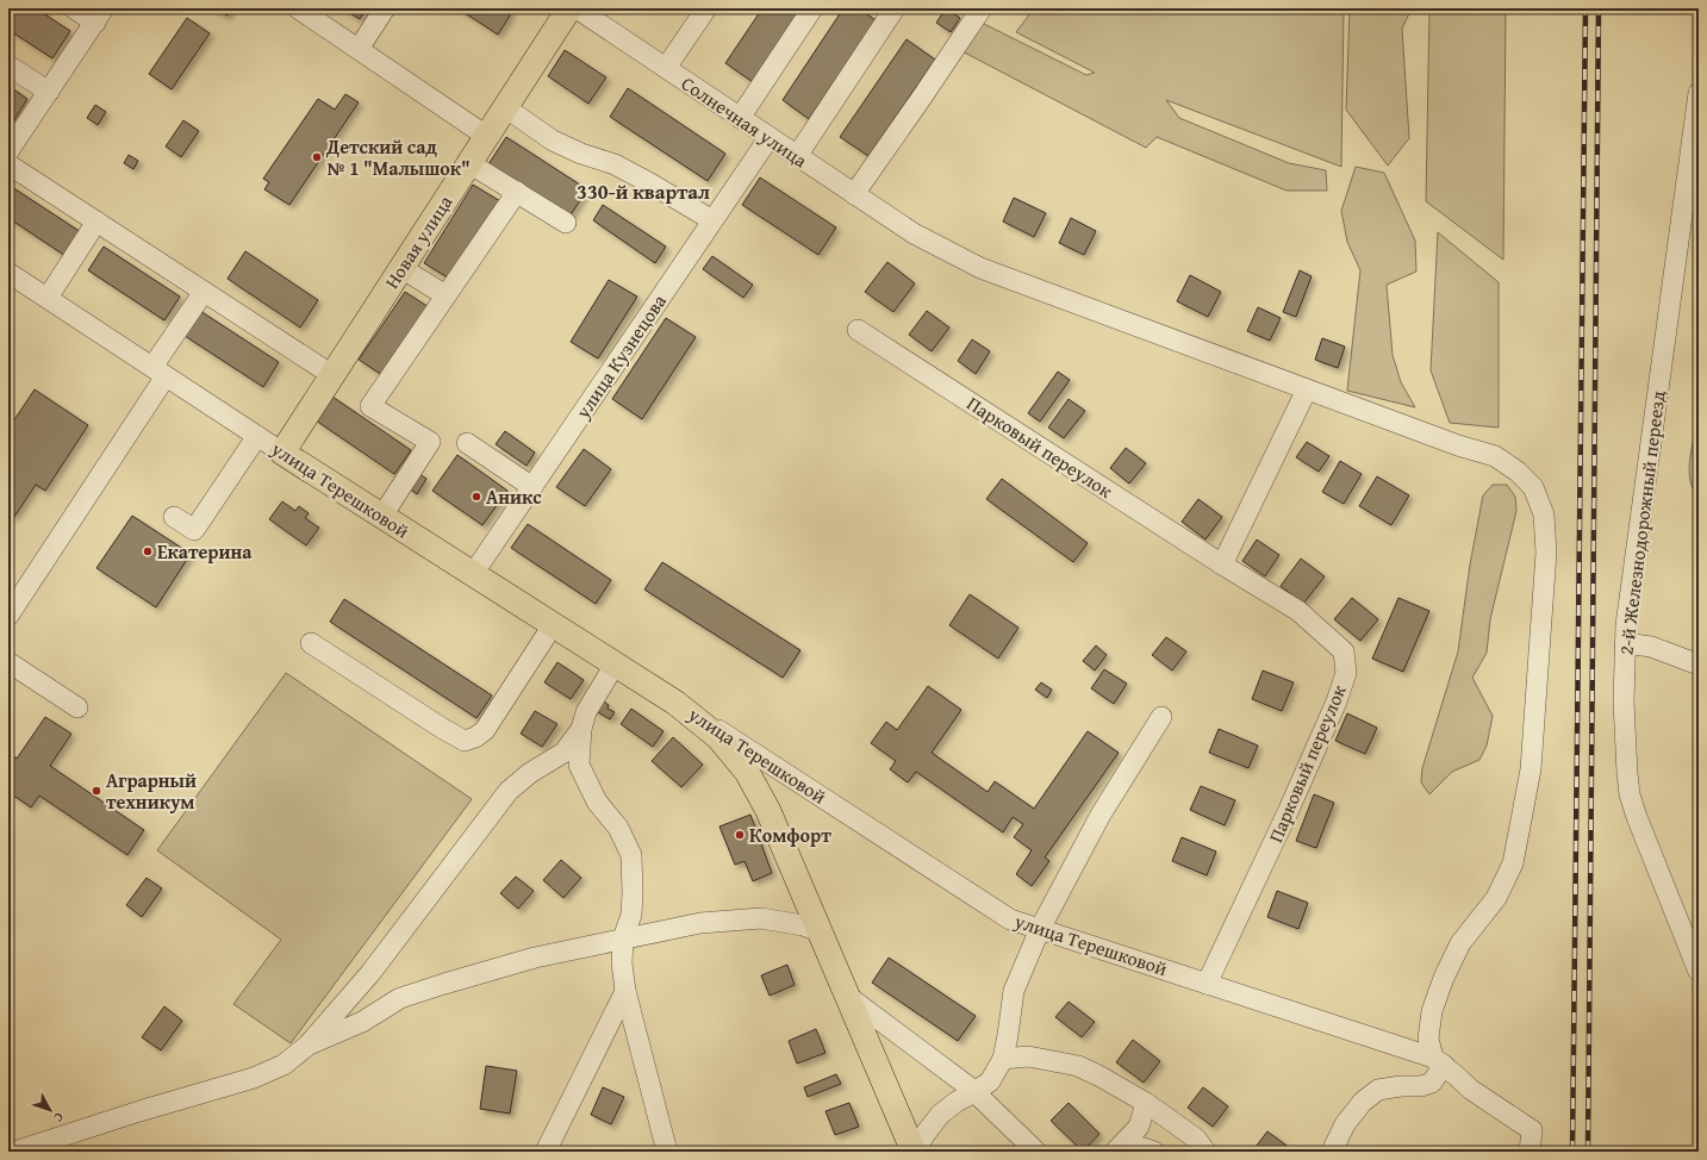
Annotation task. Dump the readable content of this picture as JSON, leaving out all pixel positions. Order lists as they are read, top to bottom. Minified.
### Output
{"streets":{"main road":["Новая улица","улица Терешковой"],"street":["Солнечная улица","улица Кузнецова","Парковый переулок","2-й Железнодорожный переезд"]},"crossings":[["Солнечная улица","улица Кузнецова"],["Новая улица","улица Терешковой"],["улица Кузнецова","улица Терешковой"],["Парковый переулок","улица Терешковой"]],"districts":["330-й квартал"],"places":["Детский сад № 1 \"Малышок\"","Аникс","Екатерина","Аграрный техникум","Комфорт"],"north":"bottom right"}
